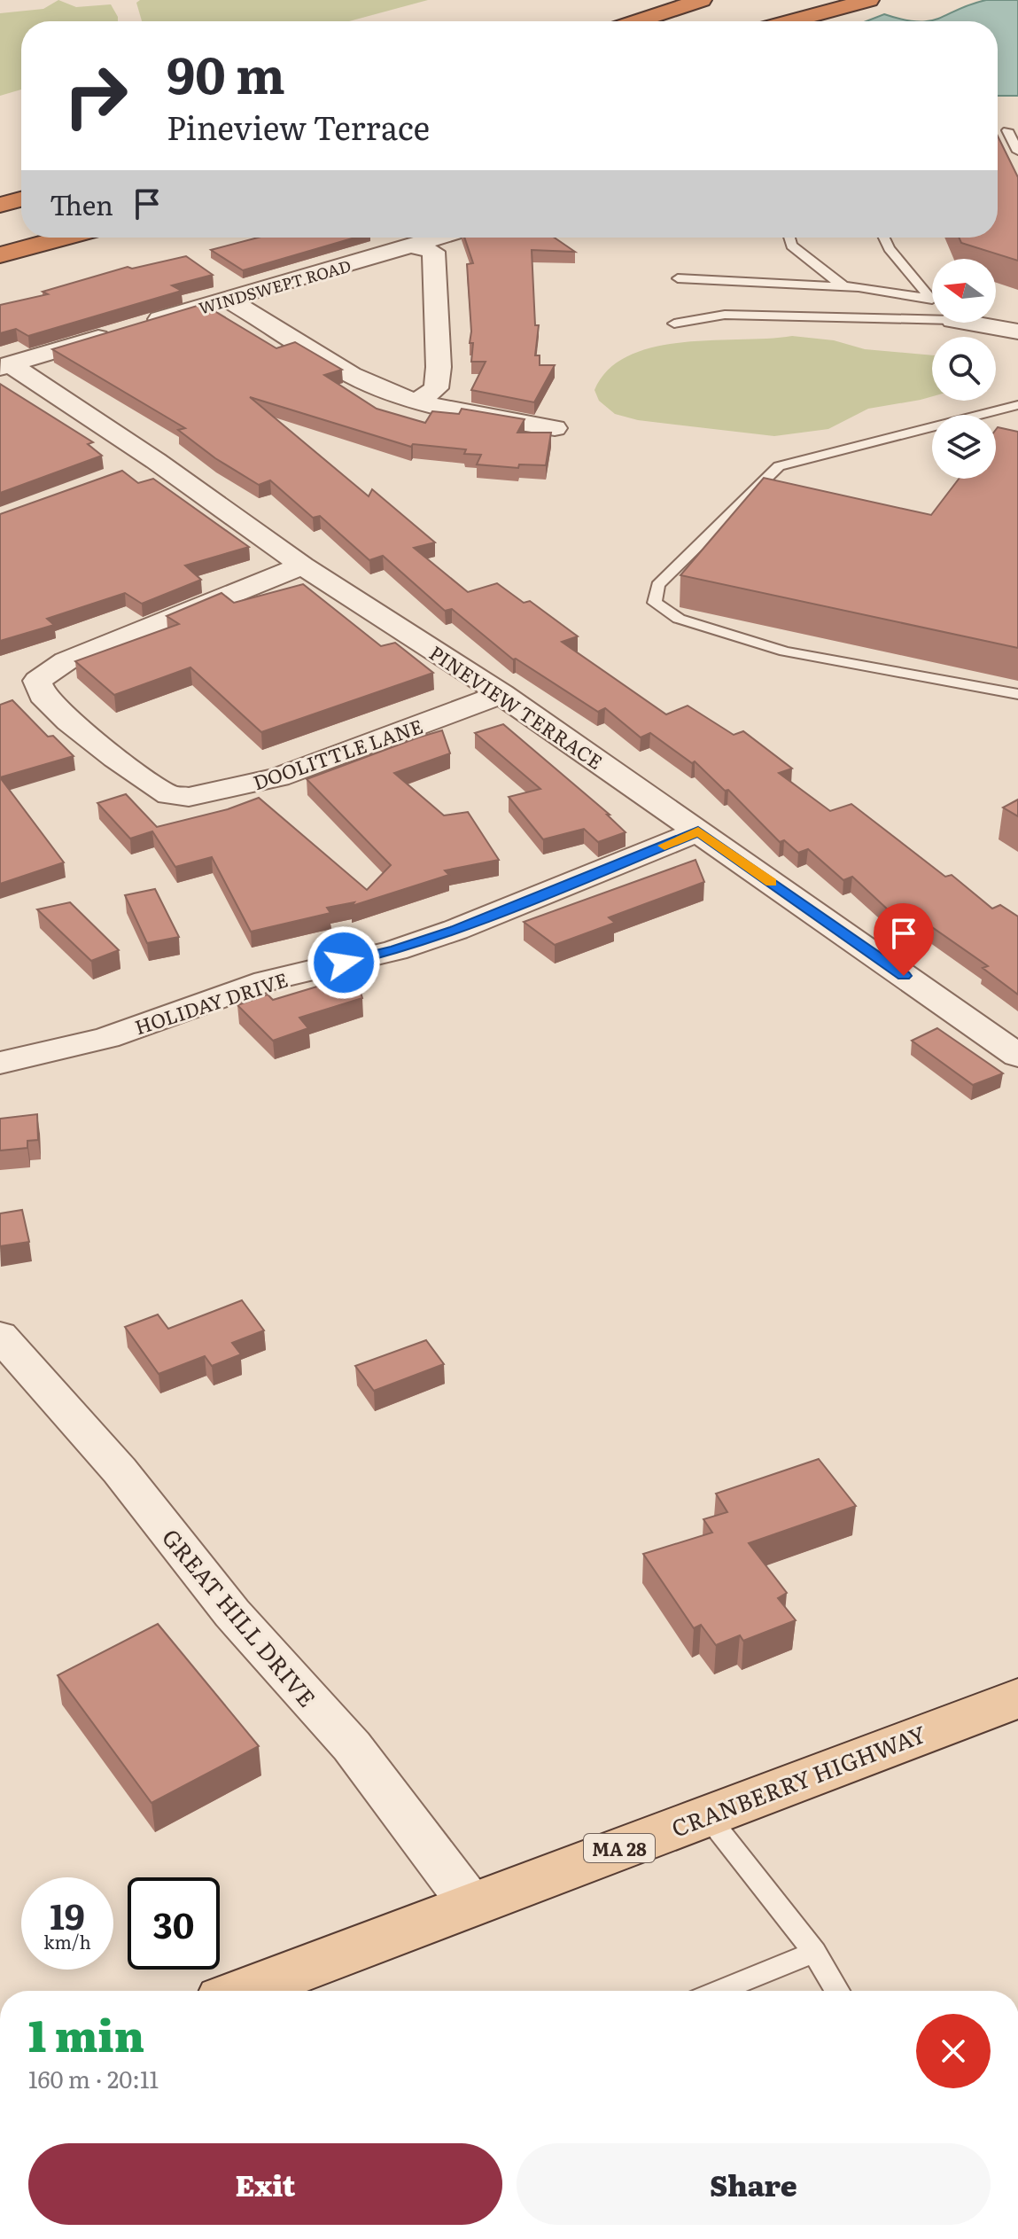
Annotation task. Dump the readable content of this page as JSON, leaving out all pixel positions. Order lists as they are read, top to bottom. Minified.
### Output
{"streets":{"main road":["CRANBERRY HIGHWAY","MA 28"],"street":["WINDSWEPT ROAD","PINEVIEW TERRACE","DOOLITTLE LANE","HOLIDAY DRIVE","GREAT HILL DRIVE"]},"crossings":[["WINDSWEPT ROAD","PINEVIEW TERRACE"],["PINEVIEW TERRACE","DOOLITTLE LANE"],["PINEVIEW TERRACE","HOLIDAY DRIVE"],["GREAT HILL DRIVE","CRANBERRY HIGHWAY"]],"north":"left","page":{"turn":["90 m","Pineview Terrace"],"then":"Then","speed":"19 km/h","limit":"30","heading":["1 min","160 m · 20:11"],"buttons":["Exit","Share"]}}
